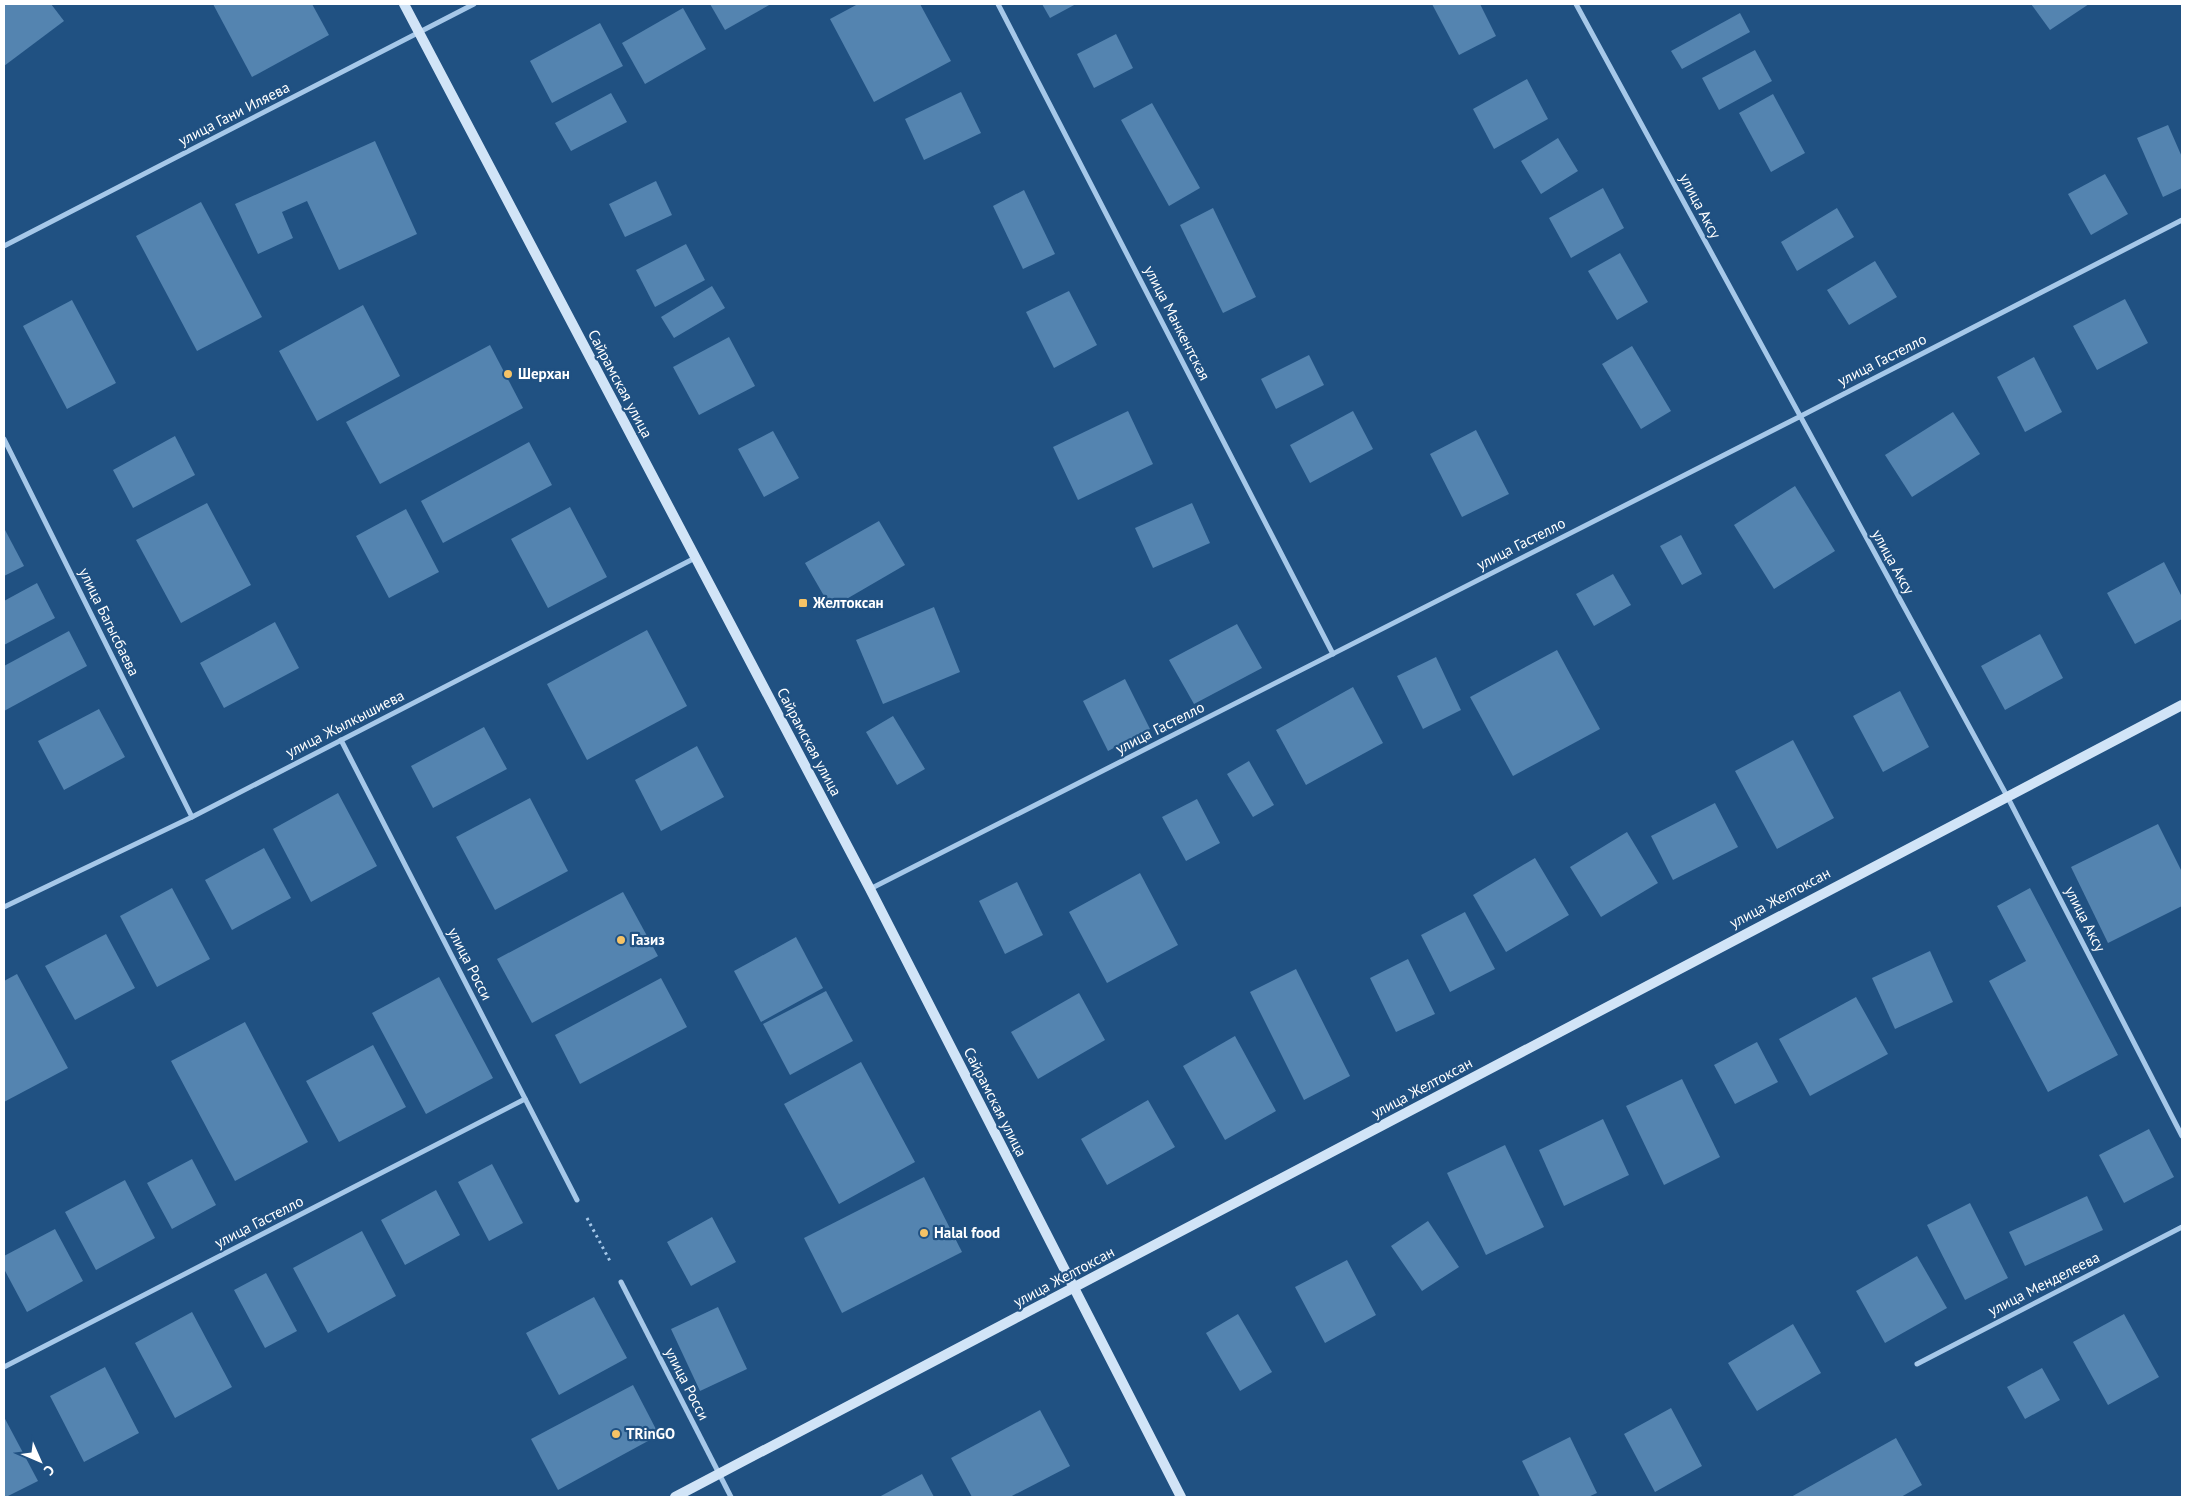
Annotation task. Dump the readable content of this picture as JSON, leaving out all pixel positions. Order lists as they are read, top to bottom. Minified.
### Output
{"streets":{"main road":["Сайрамская улица","улица Желтоксан"],"street":["улица Гани Иляева","улица Аксу","улица Манкентская","улица Гастелло","улица Багысбаева","улица Жылкышиева","улица Росси","улица Менделеева"]},"crossings":[["улица Гани Иляева","Сайрамская улица"],["улица Аксу","улица Гастелло"],["улица Аксу","улица Желтоксан"],["улица Манкентская","улица Гастелло"],["улица Гастелло","Сайрамская улица"],["улица Гастелло","улица Росси"],["Сайрамская улица","улица Жылкышиева"],["Сайрамская улица","улица Желтоксан"],["улица Багысбаева","улица Жылкышиева"],["улица Жылкышиева","улица Росси"],["улица Желтоксан","улица Росси"]],"places":{"other":["Шерхан","Газиз","Halal food","TRinGO"],"transit":["Желтоксан"]},"north":"bottom right"}
